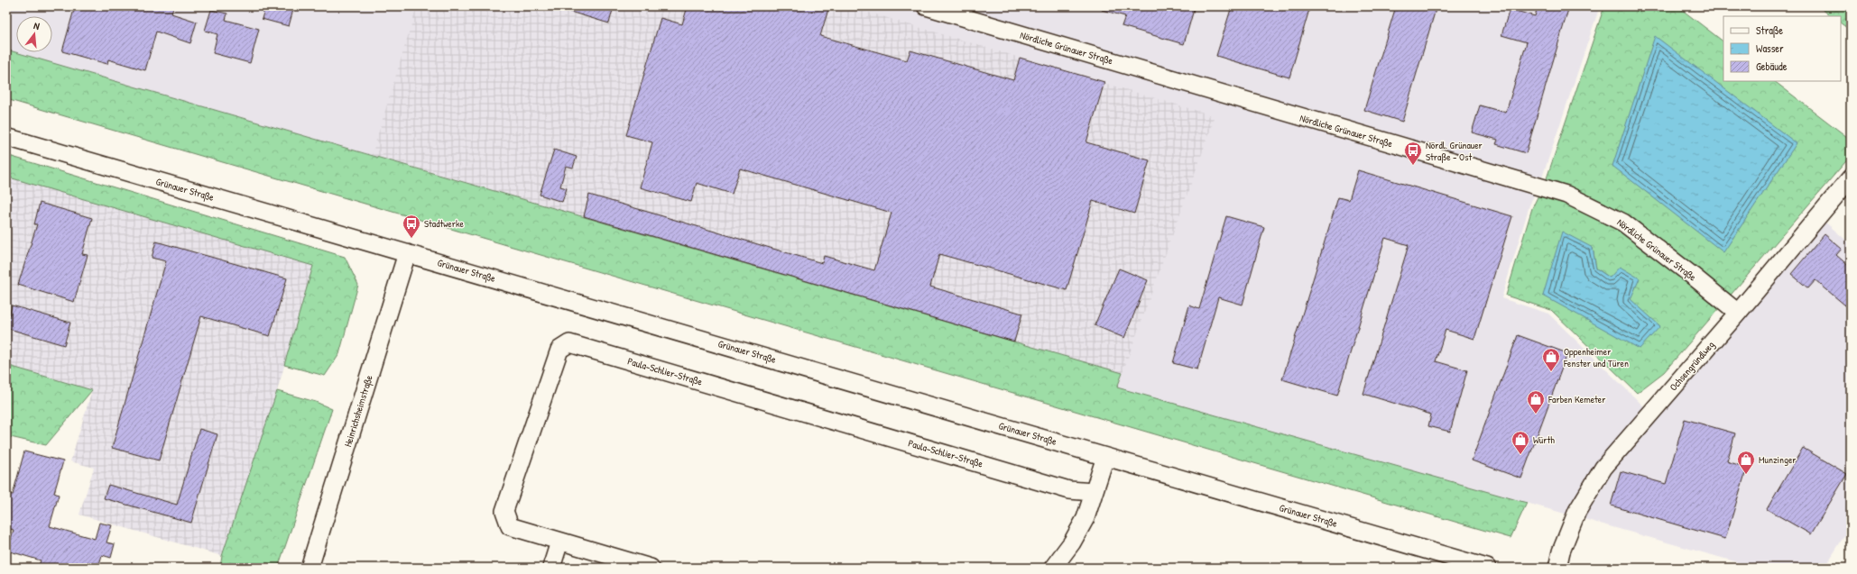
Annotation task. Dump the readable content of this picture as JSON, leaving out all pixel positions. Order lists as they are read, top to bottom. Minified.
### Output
{"streets":{"street":["Nördliche Grünauer Straße","Grünauer Straße","Ochsengründlweg","Paula-Schlier-Straße","Heinrichsheimstraße"]},"crossings":[["Nördliche Grünauer Straße","Ochsengründlweg"],["Grünauer Straße","Heinrichsheimstraße"]],"places":{"bus stop":["Nördl. Grünauer Straße - Ost","Stadtwerke"],"shop":["Oppenheimer Fenster und Türen","Farben Kemeter","Würth","Munzinger"]},"legend":["Straße","Wasser","Gebäude"],"north":"top"}
